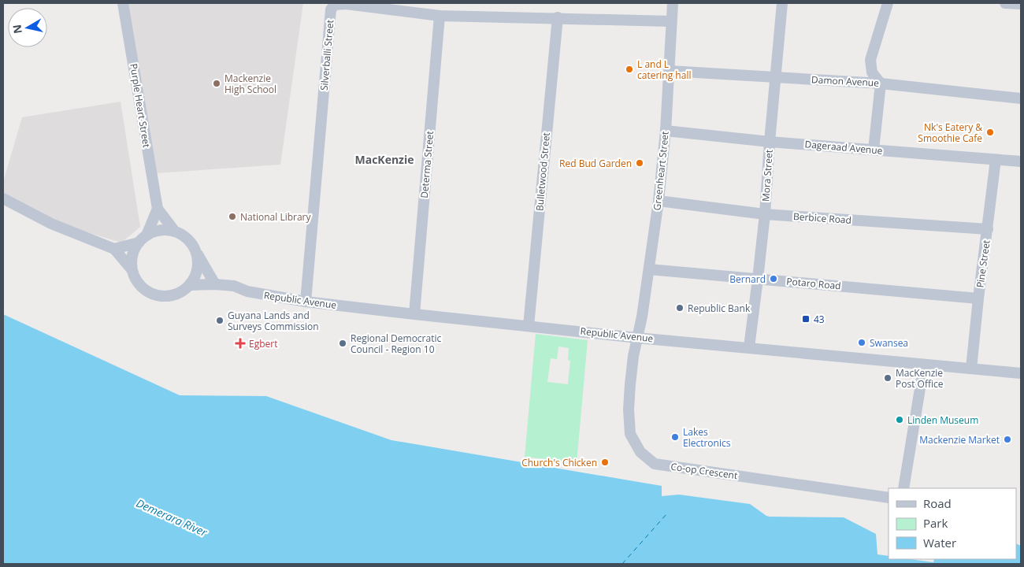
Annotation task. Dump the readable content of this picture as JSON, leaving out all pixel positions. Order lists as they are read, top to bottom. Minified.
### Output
{"streets":{"street":["Silverballi Street","Damon Avenue","Purple Heart Street","Dageraad Avenue","Determa Street","Greenheart Street","Bulletwood Street","Mora Street","Berbice Road","Pine Street","Potaro Road","Republic Avenue","Co-op Crescent"]},"crossings":[["Silverballi Street","Determa Street"],["Silverballi Street","Greenheart Street"],["Silverballi Street","Bulletwood Street"],["Silverballi Street","Republic Avenue"],["Damon Avenue","Greenheart Street"],["Damon Avenue","Mora Street"],["Purple Heart Street","Republic Avenue"],["Dageraad Avenue","Greenheart Street"],["Dageraad Avenue","Mora Street"],["Dageraad Avenue","Pine Street"],["Determa Street","Republic Avenue"],["Greenheart Street","Berbice Road"],["Greenheart Street","Potaro Road"],["Greenheart Street","Republic Avenue"],["Greenheart Street","Co-op Crescent"],["Bulletwood Street","Republic Avenue"],["Mora Street","Berbice Road"],["Mora Street","Potaro Road"],["Mora Street","Republic Avenue"],["Berbice Road","Pine Street"],["Pine Street","Potaro Road"],["Pine Street","Republic Avenue"],["Republic Avenue","Co-op Crescent"]],"districts":["MacKenzie"],"water":["Demerara River"],"places":{"other":["L and L catering hall","Mackenzie High School","Nk's Eatery & Smoothie Cafe","Red Bud Garden","National Library","Bernard","Republic Bank","Guyana Lands and Surveys Commission","Swansea","Regional Democratic Council - Region 10","MacKenzie Post Office","Linden Museum","Lakes Electronics","Mackenzie Market","Church's Chicken"],"transit":["43"],"health":["Egbert"]},"legend":["Road","Park","Water"],"north":"left"}
